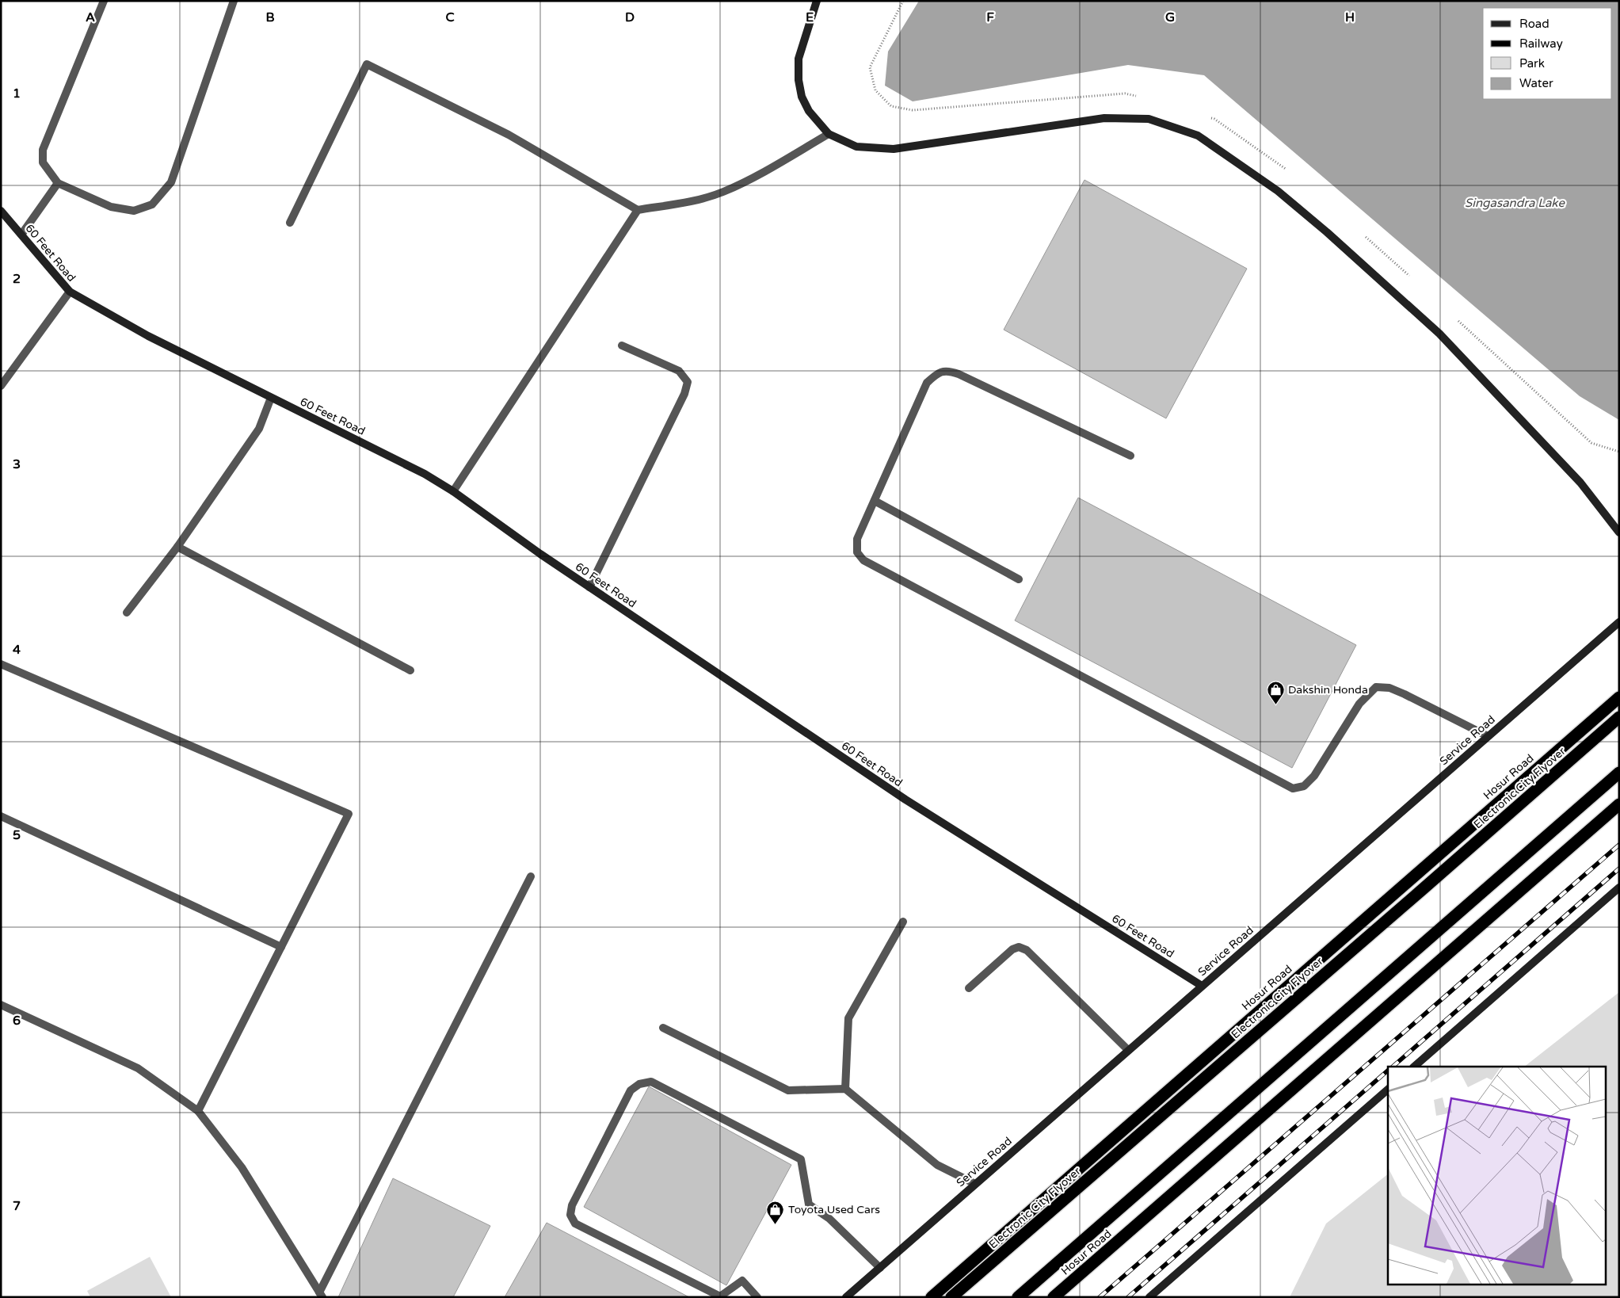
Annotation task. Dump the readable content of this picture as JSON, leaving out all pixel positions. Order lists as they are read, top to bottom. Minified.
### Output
{"streets":{"highway":["Hosur Road","Electronic City Flyover"],"street":["60 Feet Road","Service Road"]},"crossings":[["60 Feet Road","Service Road"]],"water":["Singasandra Lake"],"places":{"shop":["Dakshin Honda","Toyota Used Cars"]},"legend":["Road","Railway","Park","Water"],"grid":{"columns":["A","B","C","D","E","F","G","H"],"rows":["1","2","3","4","5","6","7"]}}
